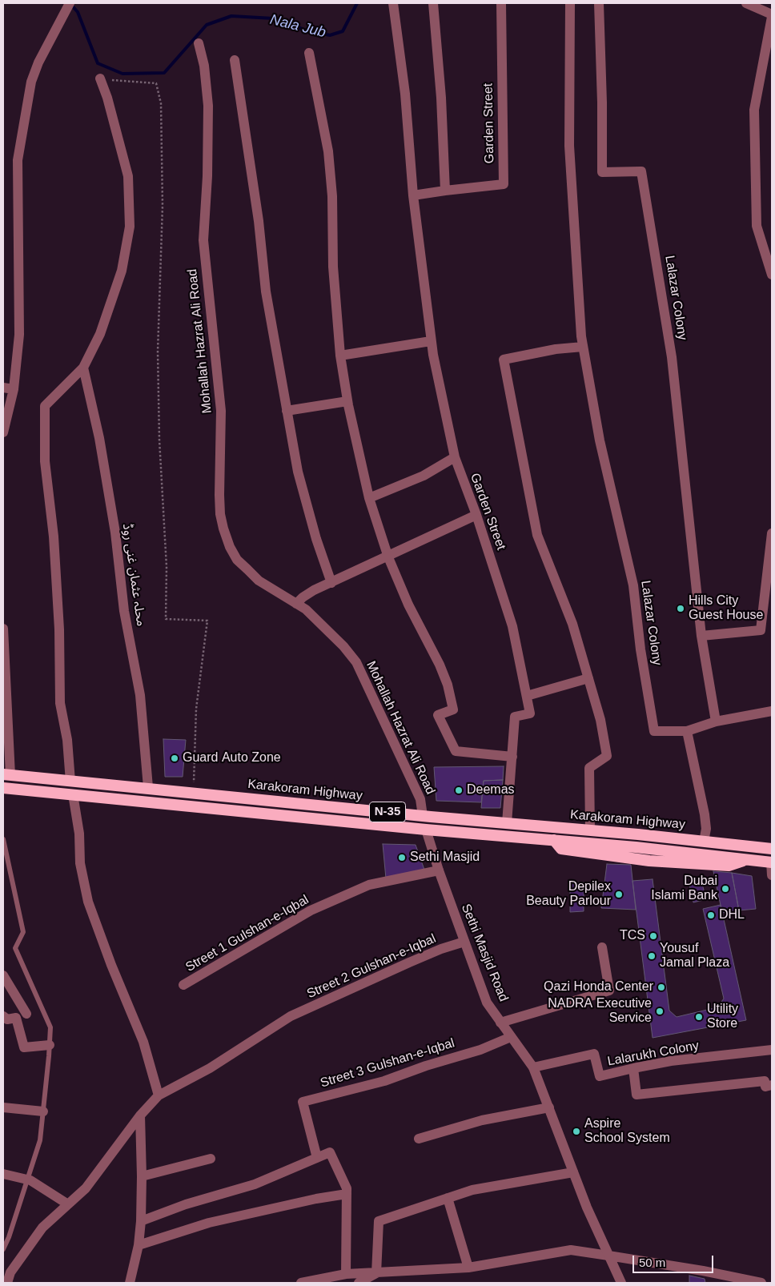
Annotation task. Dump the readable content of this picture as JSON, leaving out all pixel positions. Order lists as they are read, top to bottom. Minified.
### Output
{"streets":{"highway":["Karakoram Highway","N-35"],"street":["Garden Street","Lalazar Colony","Mohallah Hazrat Ali Road","محلہ عثمان غنی روڈ","Street 1 Gulshan-e-Iqbal","Sethi Masjid Road","Street 2 Gulshan-e-Iqbal","Lalarukh Colony","Street 3 Gulshan-e-Iqbal"]},"crossings":[["Garden Street","Karakoram Highway"],["Mohallah Hazrat Ali Road","Karakoram Highway"],["محلہ عثمان غنی روڈ","Karakoram Highway"],["Karakoram Highway","Sethi Masjid Road"],["Street 1 Gulshan-e-Iqbal","Sethi Masjid Road"],["Sethi Masjid Road","Street 2 Gulshan-e-Iqbal"],["Sethi Masjid Road","Lalarukh Colony"],["Sethi Masjid Road","Street 3 Gulshan-e-Iqbal"]],"water":["Nala Jub"],"places":["Hills City Guest House","Guard Auto Zone","Deemas","Sethi Masjid","Dubai Islami Bank","Depilex Beauty Parlour","DHL","TCS","Yousuf Jamal Plaza","Qazi Honda Center","NADRA Executive Service","Utility Store","Aspire School System"],"scale_bar":"50 m"}
